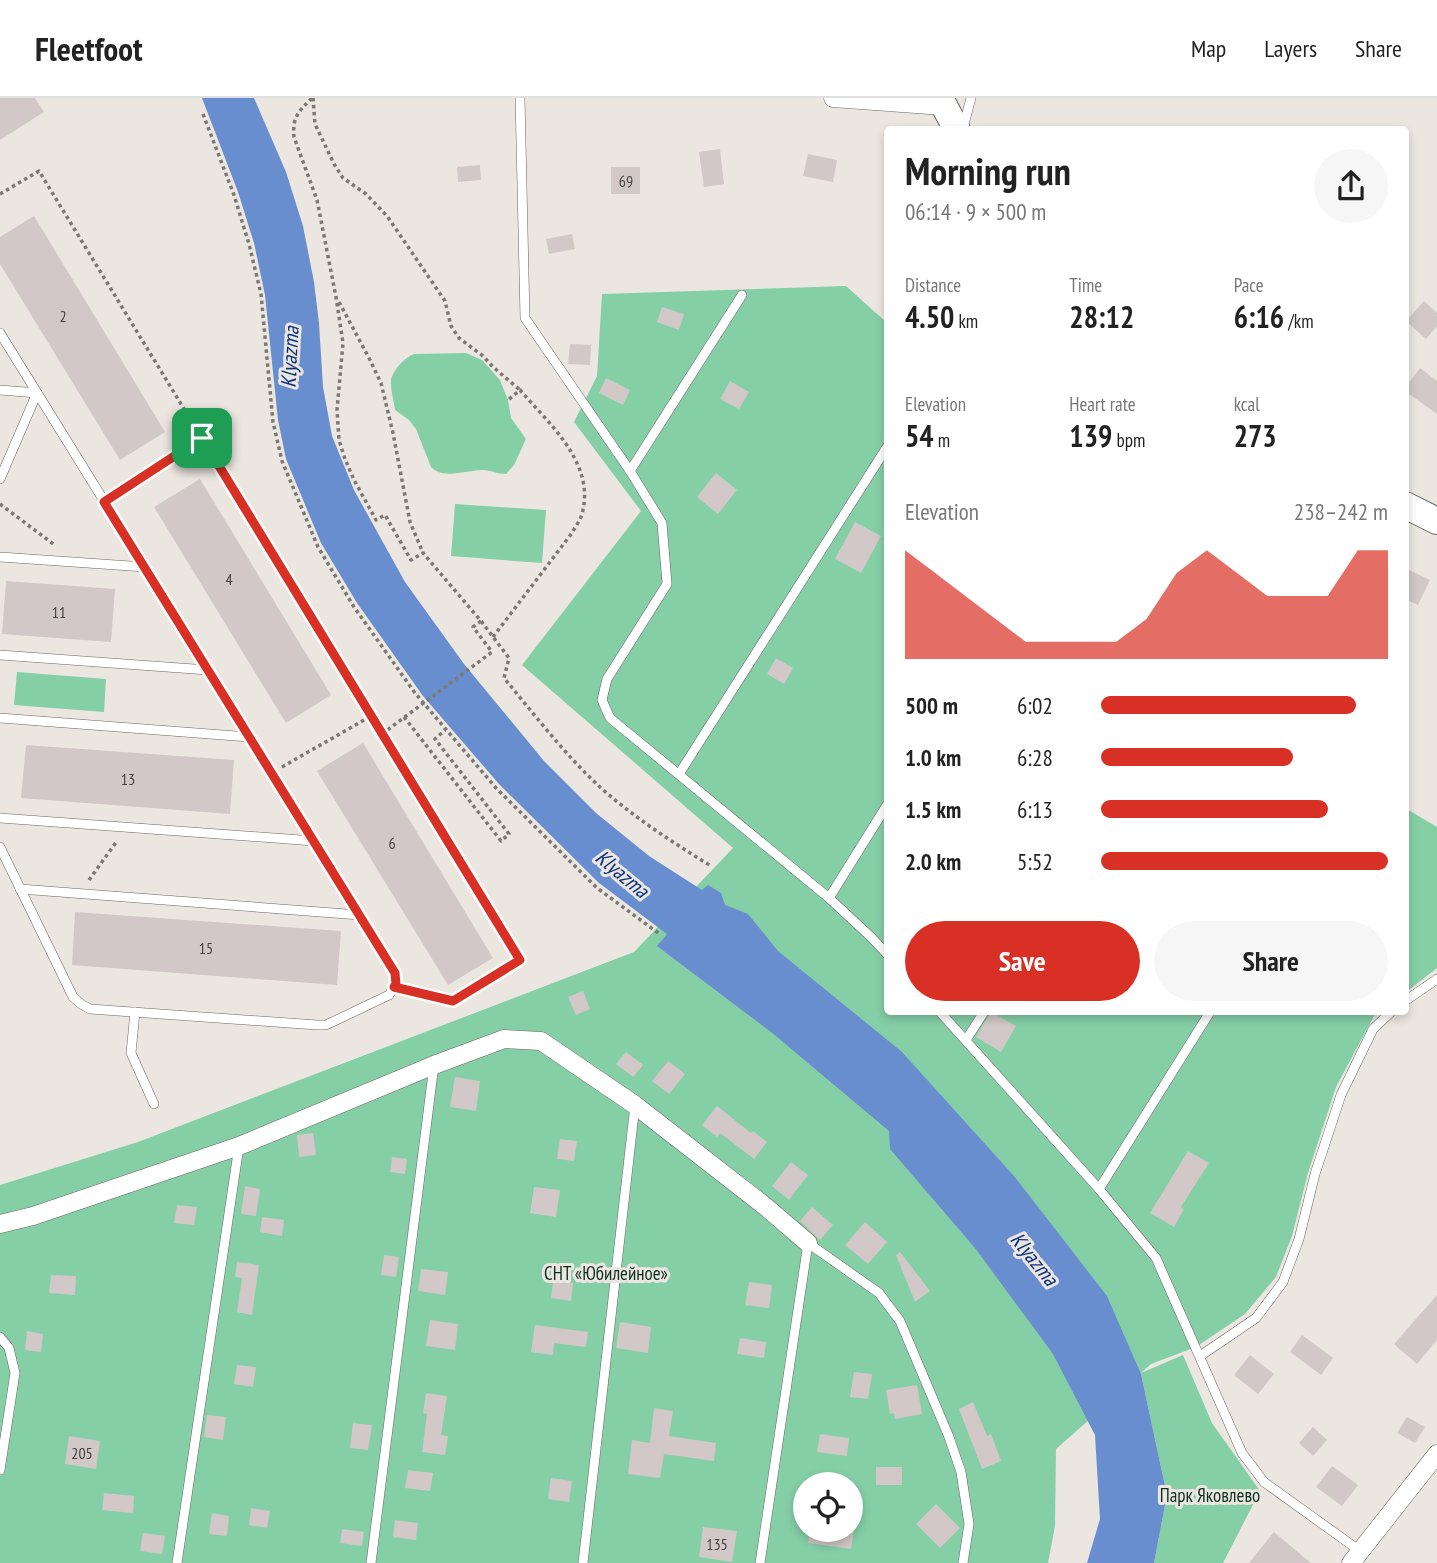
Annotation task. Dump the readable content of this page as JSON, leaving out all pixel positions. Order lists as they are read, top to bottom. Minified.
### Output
{"water":["Klyazma"],"parks":["СНТ «Юбилейное»","Парк Яковлево"],"house_numbers":["69","2","4","11","13","6","15","205","135"],"page":{"header":"Fleetfoot","nav":["Map","Layers","Share"],"heading":["Morning run","06:14 · 9 × 500 m"],"stats":[["Distance","4.50 km"],["Time","28:12"],["Pace","6:16 /km"],["Elevation","54 m"],["Heart rate","139 bpm"],["kcal","273"]],"chart":["Elevation","238–242 m"],"list":[{"name":"500 m","note":"6:02"},{"name":"1.0 km","note":"6:28"},{"name":"1.5 km","note":"6:13"},{"name":"2.0 km","note":"5:52"}],"buttons":["Save","Share"]}}
